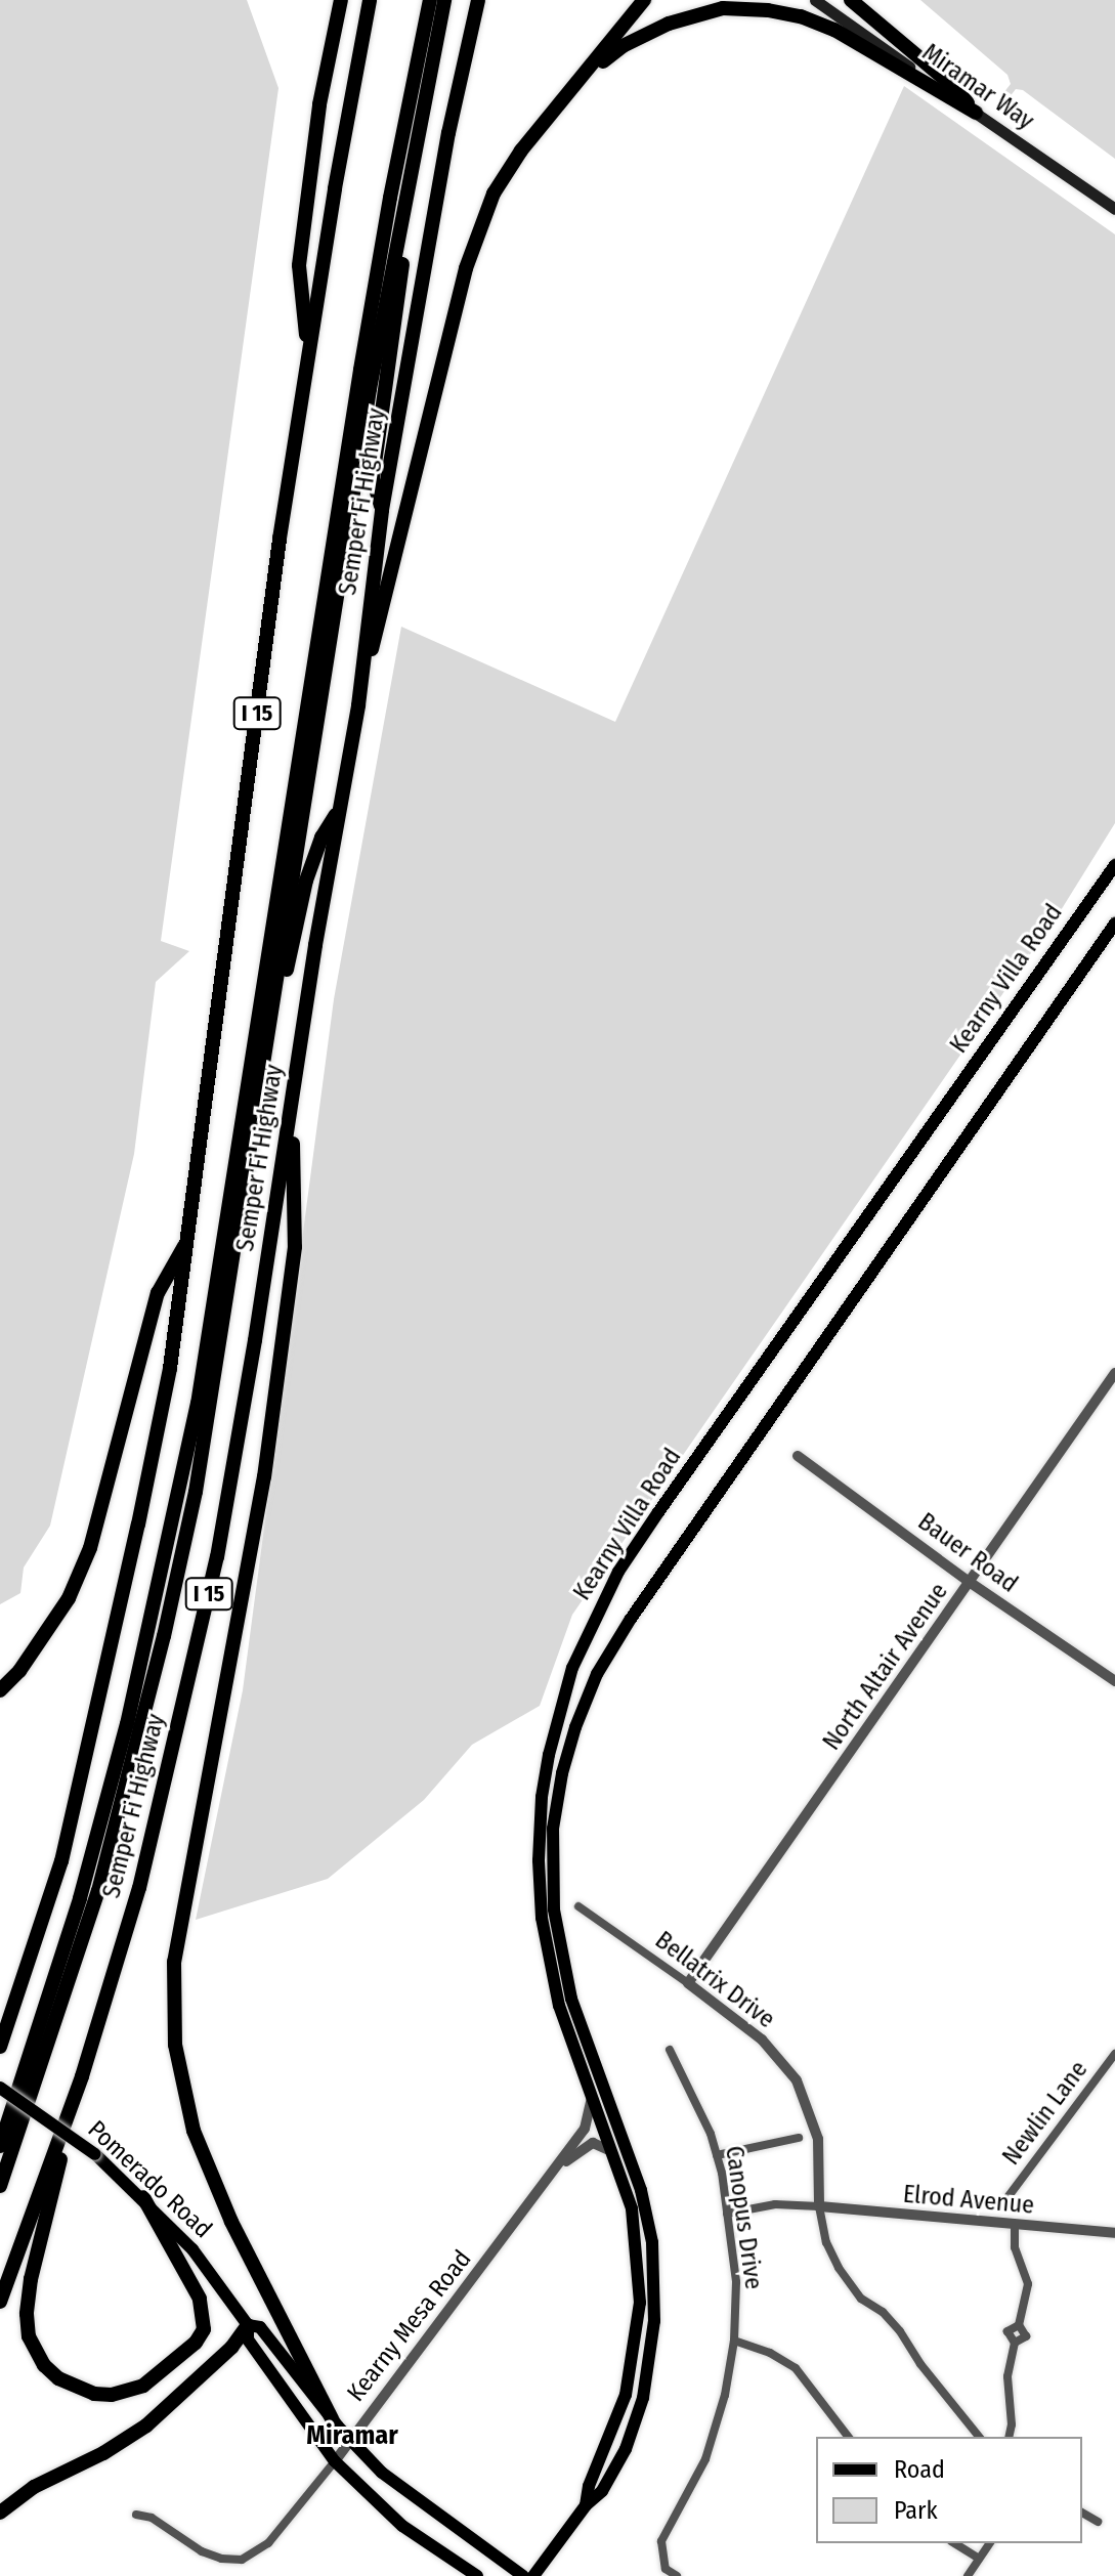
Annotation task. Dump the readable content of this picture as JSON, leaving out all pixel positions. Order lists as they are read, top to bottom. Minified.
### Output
{"streets":{"highway":["Semper Fi Highway","I 15"],"main road":["Miramar Way","Kearny Villa Road","Pomerado Road"],"street":["Bauer Road","North Altair Avenue","Bellatrix Drive","Newlin Lane","Elrod Avenue","Canopus Drive","Kearny Mesa Road"]},"crossings":[["Kearny Villa Road","Kearny Mesa Road"],["Bauer Road","North Altair Avenue"],["North Altair Avenue","Bellatrix Drive"],["Bellatrix Drive","Elrod Avenue"]],"districts":["Miramar"],"legend":["Road","Park"]}
